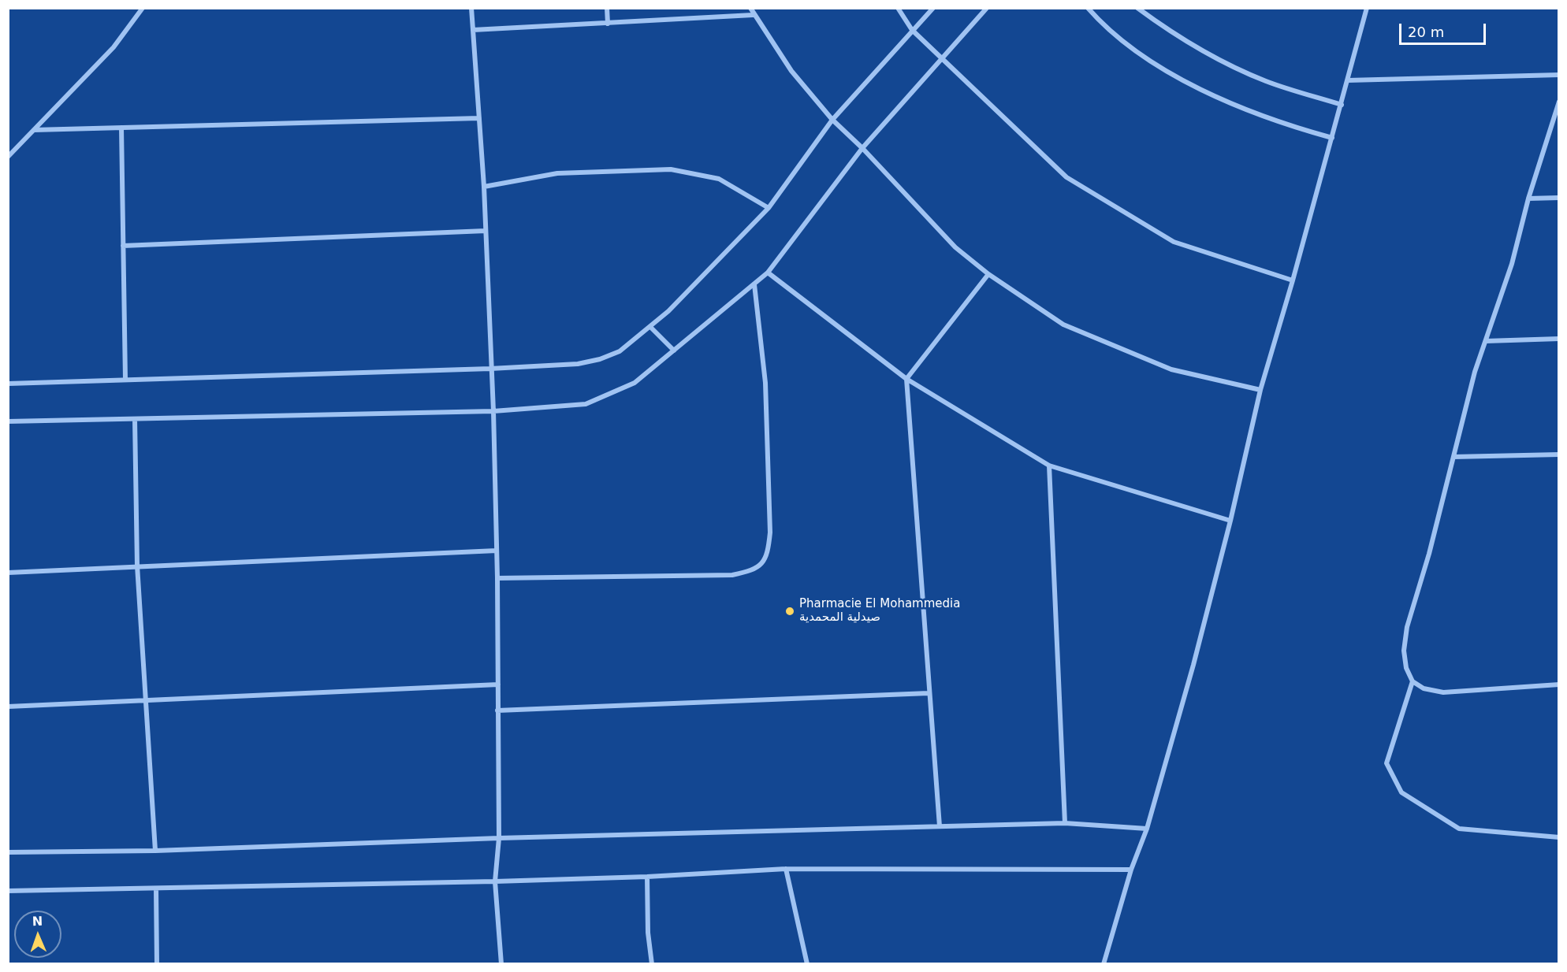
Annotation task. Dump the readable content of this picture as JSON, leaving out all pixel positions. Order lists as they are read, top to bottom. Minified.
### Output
{"places":["Pharmacie El Mohammedia صيدلية المحمدية"],"scale_bar":"20 m","north":"top"}
